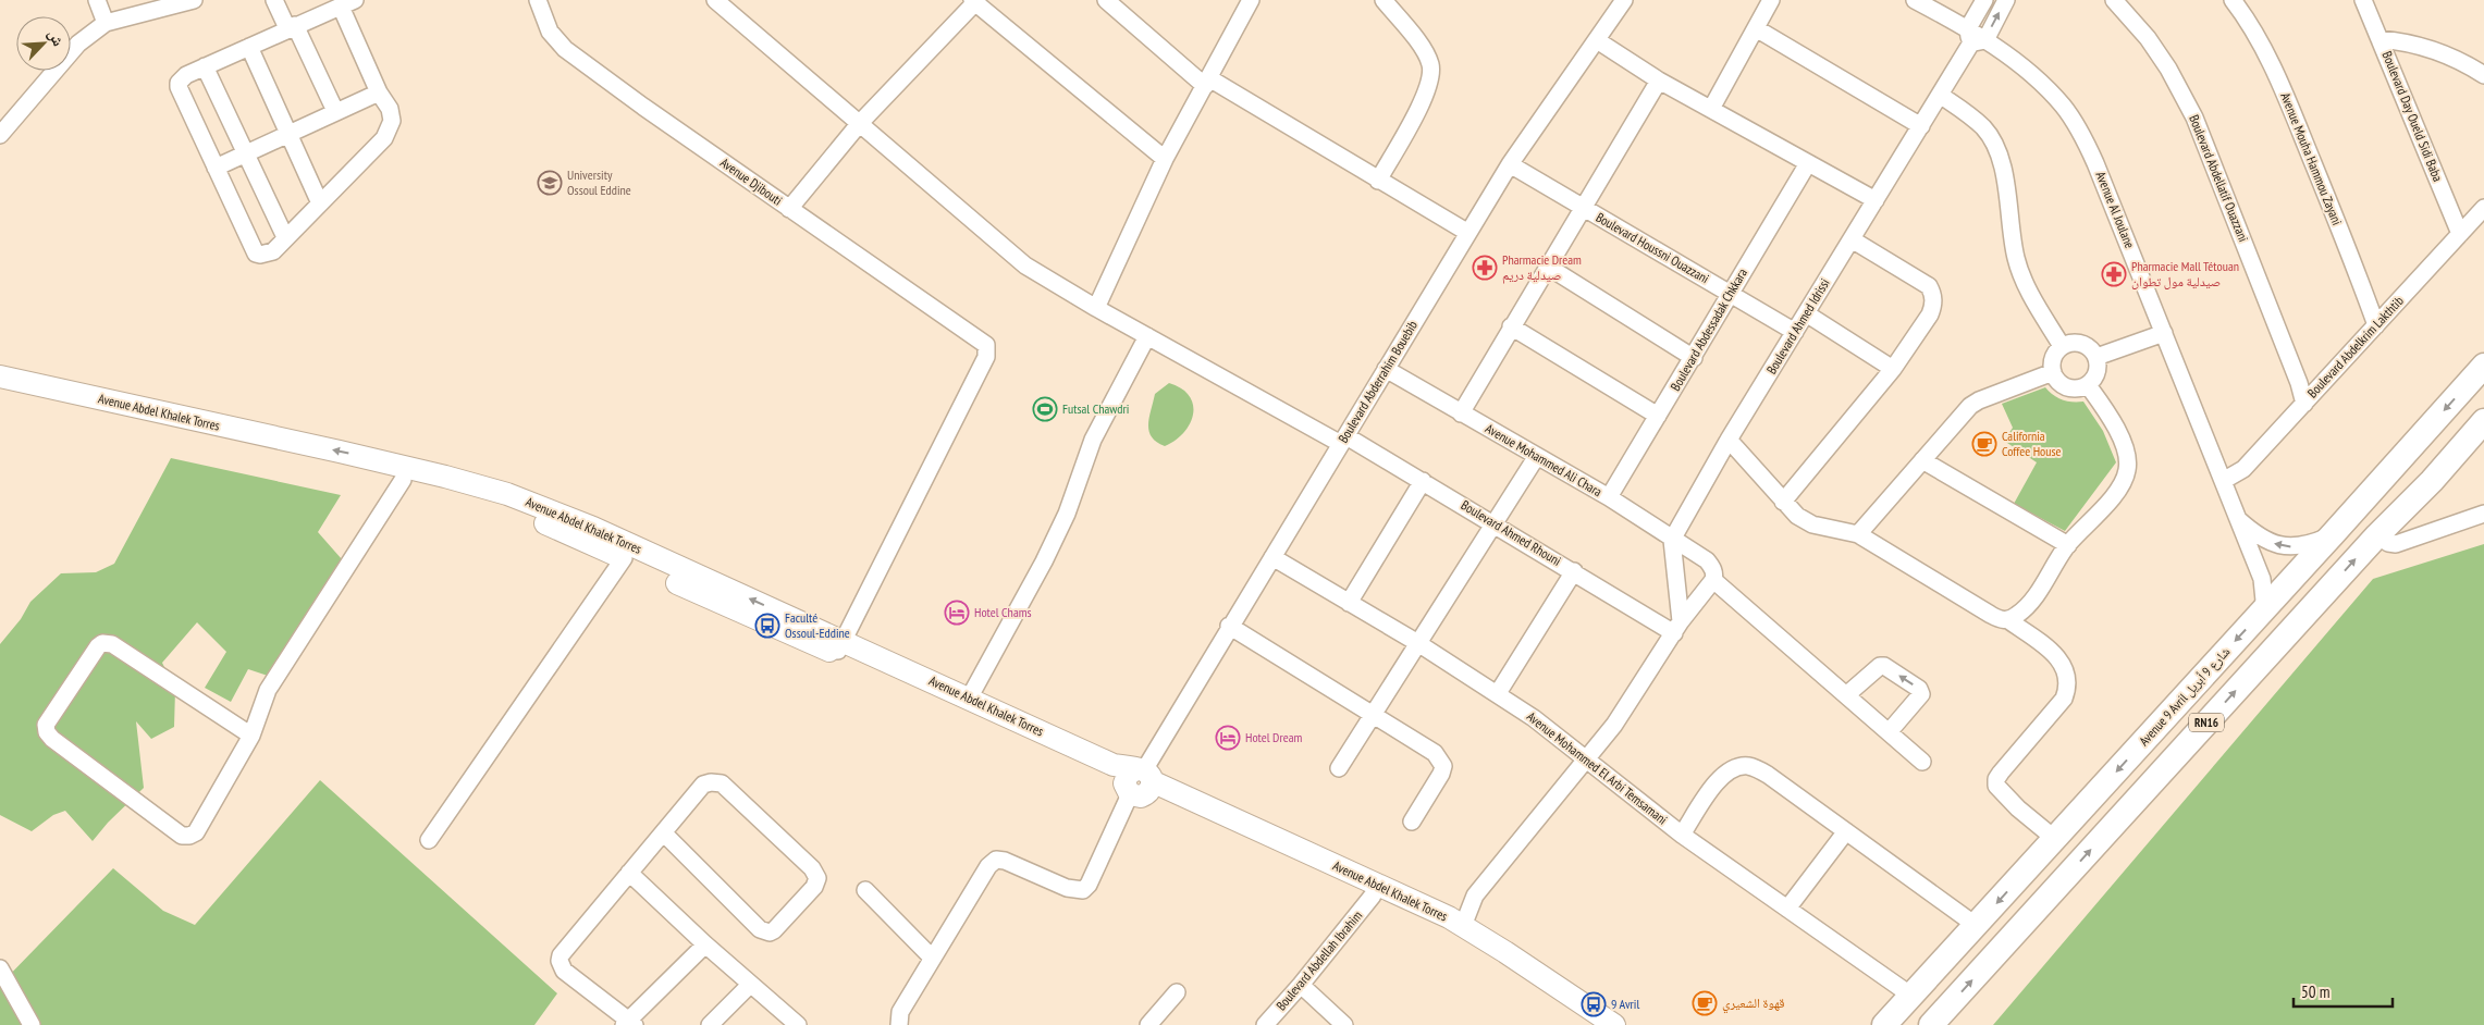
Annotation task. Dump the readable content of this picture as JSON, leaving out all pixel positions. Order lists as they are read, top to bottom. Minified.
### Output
{"streets":{"highway":["Avenue 9 Avril شارع 9 أبريل","RN16"],"main road":["Avenue Abdel Khalek Torres"],"street":["Boulevard Day Oueld Sidi Baba","Avenue Mouha Hammou Zayani","Boulevard Abdellatif Ouazzani","Avenue Djibouti","Avenue Al Joulane","Boulevard Houssni Ouazzani","Boulevard Ahmed Idrissi","Boulevard Abdessadak Chkkara","Boulevard Abdelkrim Lakthtib","Boulevard Abderrahim Bouebib","Avenue Mohammed Ali Chara","Boulevard Ahmed Rhouni","Avenue Mohammed El Arbi Temsamani","Boulevard Abdellah Ibrahim"]},"crossings":[["Boulevard Day Oueld Sidi Baba","Boulevard Abdelkrim Lakthtib"],["Avenue Mouha Hammou Zayani","Boulevard Abdelkrim Lakthtib"],["Boulevard Abdellatif Ouazzani","Boulevard Abdelkrim Lakthtib"],["Avenue Djibouti","Avenue Abdel Khalek Torres"],["Avenue Al Joulane","Boulevard Ahmed Idrissi"],["Avenue Al Joulane","Boulevard Abdelkrim Lakthtib"],["Avenue Al Joulane","Avenue 9 Avril شارع 9 أبريل"],["Boulevard Houssni Ouazzani","Boulevard Ahmed Idrissi"],["Boulevard Houssni Ouazzani","Boulevard Abdessadak Chkkara"],["Boulevard Houssni Ouazzani","Boulevard Abderrahim Bouebib"],["Boulevard Ahmed Idrissi","Avenue Mohammed Ali Chara"],["Boulevard Abdessadak Chkkara","Avenue Mohammed Ali Chara"],["Boulevard Abderrahim Bouebib","Avenue Abdel Khalek Torres"],["Boulevard Abderrahim Bouebib","Avenue Mohammed Ali Chara"],["Boulevard Abderrahim Bouebib","Boulevard Ahmed Rhouni"],["Boulevard Abderrahim Bouebib","Avenue Mohammed El Arbi Temsamani"],["Avenue Abdel Khalek Torres","Boulevard Abdellah Ibrahim"],["Avenue 9 Avril شارع 9 أبريل","Avenue Mohammed El Arbi Temsamani"]],"places":{"school or university":["University Ossoul Eddine"],"pharmacy":["Pharmacie Dream صيدلية دريم","Pharmacie Mall Tétouan صيدلية مول تطوان"],"sports":["Futsal Chawdri"],"cafe":["California Coffee House","قهوة الشعيري"],"hotel":["Hotel Chams","Hotel Dream"],"bus stop":["Faculté Ossoul-Eddine","9 Avril"]},"scale_bar":"50 m","north":"top right"}
